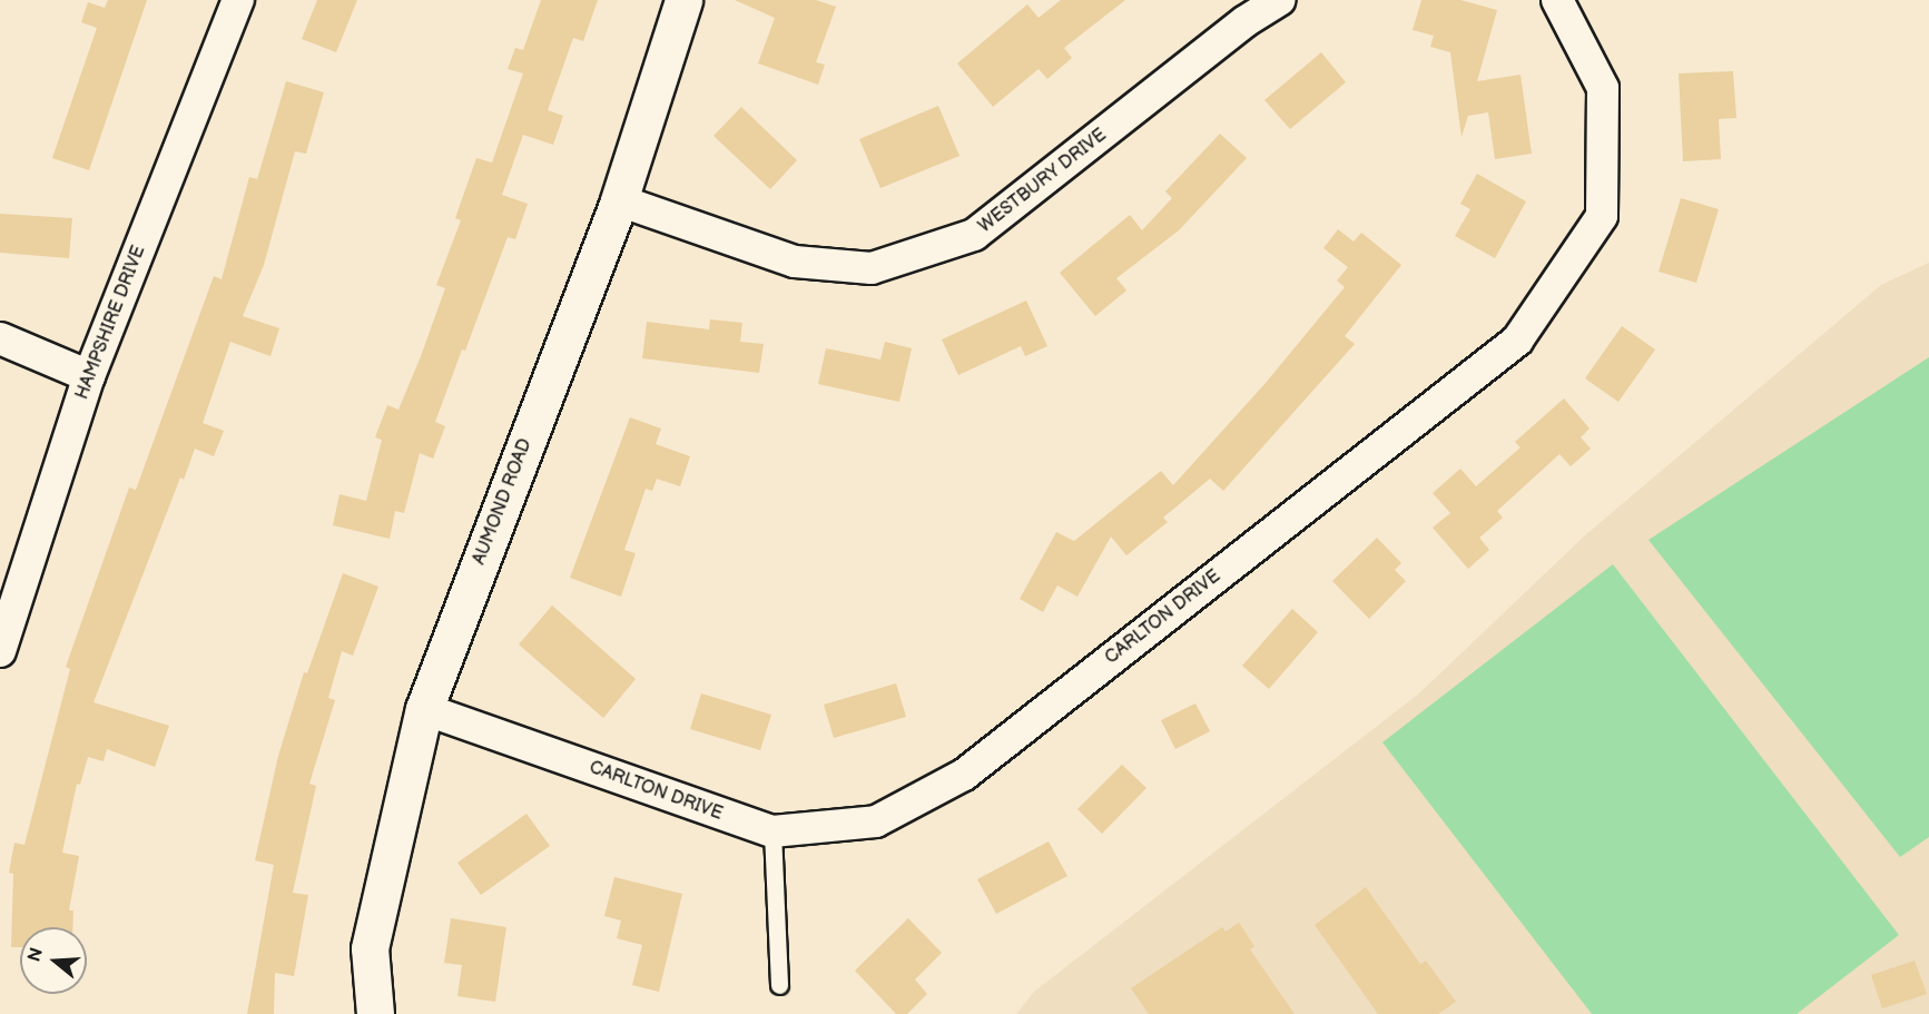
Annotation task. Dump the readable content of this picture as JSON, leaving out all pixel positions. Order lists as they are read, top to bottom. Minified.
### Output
{"streets":{"street":["WESTBURY DRIVE","HAMPSHIRE DRIVE","AUMOND ROAD","CARLTON DRIVE"]},"crossings":[["WESTBURY DRIVE","AUMOND ROAD"],["AUMOND ROAD","CARLTON DRIVE"]],"north":"left"}
